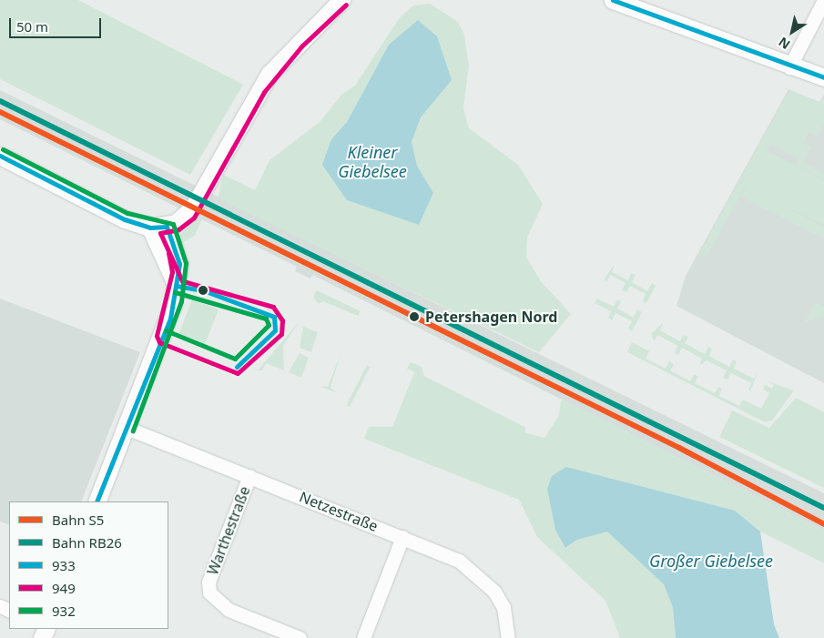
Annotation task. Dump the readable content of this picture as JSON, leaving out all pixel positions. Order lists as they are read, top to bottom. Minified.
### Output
{"streets":{"street":["Netzestraße","Warthestraße"]},"crossings":[["Netzestraße","Warthestraße"]],"water":["Kleiner Giebelsee","Großer Giebelsee"],"places":["Petershagen Nord"],"lines":["transit line 933","transit line 949","rail line RB26","rail line S5","transit line 932"],"legend":["Bahn S5","Bahn RB26","933","949","932"],"scale_bar":"50 m","north":"bottom left"}
